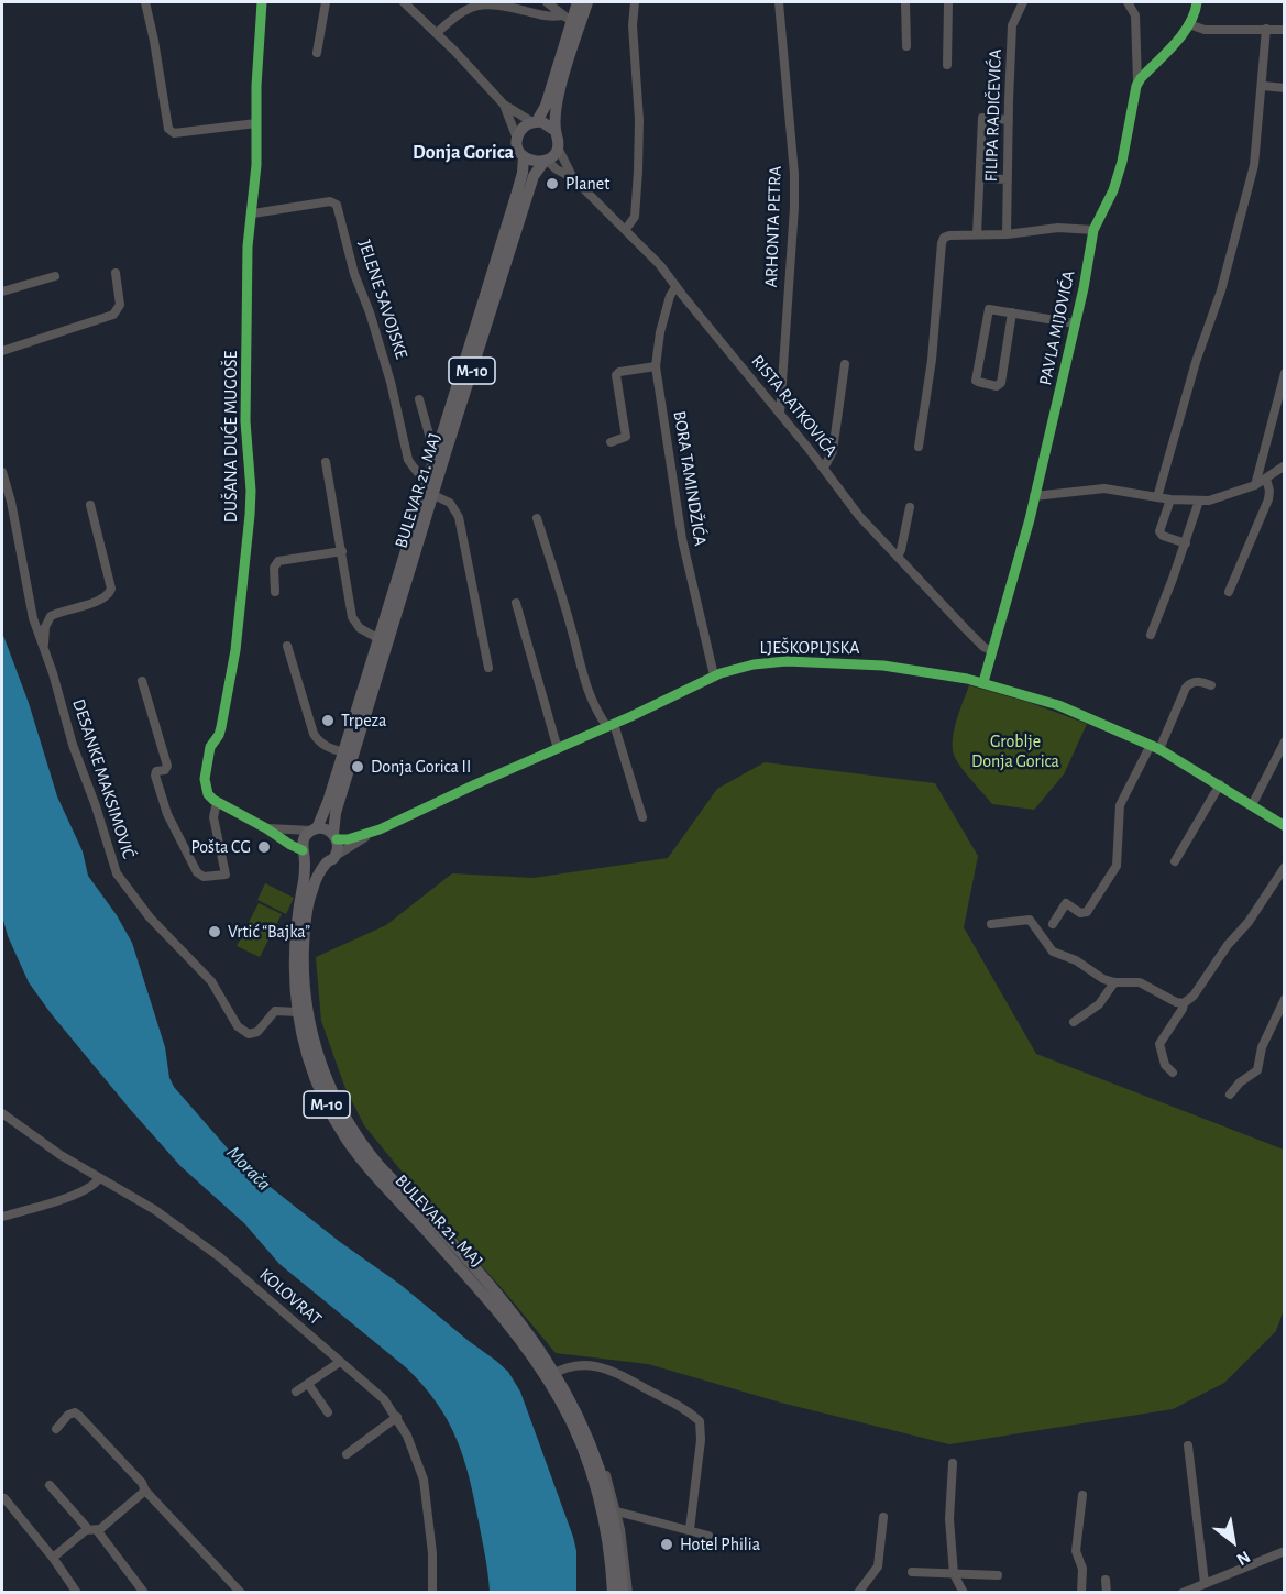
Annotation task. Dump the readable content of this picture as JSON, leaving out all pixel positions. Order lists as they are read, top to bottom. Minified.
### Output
{"streets":{"main road":["M-10","BULEVAR 21. MAJ"],"street":["FILIPA RADIČEVIĆA","ARHONTA PETRA","JELENE SAVOJSKE","PAVLA MIJOVIĆA","RISTA RATKOVIĆA","DUŠANA DUĆE MUGOŠE","BORA TAMINDŽIĆA","LJEŠKOPLJSKA","DESANKE MAKSIMOVIĆ","KOLOVRAT"]},"crossings":[["ARHONTA PETRA","RISTA RATKOVIĆA"],["JELENE SAVOJSKE","DUŠANA DUĆE MUGOŠE"],["JELENE SAVOJSKE","BULEVAR 21. MAJ"],["PAVLA MIJOVIĆA","RISTA RATKOVIĆA"],["PAVLA MIJOVIĆA","LJEŠKOPLJSKA"],["RISTA RATKOVIĆA","BORA TAMINDŽIĆA"],["RISTA RATKOVIĆA","BULEVAR 21. MAJ"],["BORA TAMINDŽIĆA","LJEŠKOPLJSKA"],["BULEVAR 21. MAJ","LJEŠKOPLJSKA"],["BULEVAR 21. MAJ","DESANKE MAKSIMOVIĆ"]],"districts":["Donja Gorica"],"water":["Morača"],"parks":["Groblje Donja Gorica"],"places":["Planet","Trpeza","Donja Gorica II","Pošta CG","Vrtić “Bajka”","Hotel Philia"],"north":"bottom right"}
